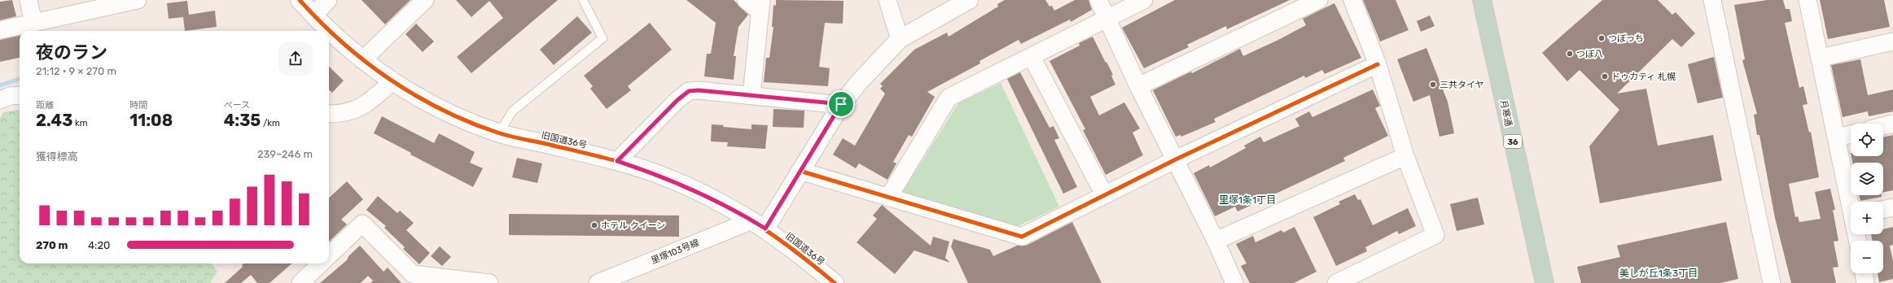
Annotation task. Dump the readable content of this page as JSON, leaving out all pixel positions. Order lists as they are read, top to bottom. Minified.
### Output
{"streets":{"highway":["月寒通","36"],"street":["旧国道36号","里塚103号線"]},"crossings":[["旧国道36号","里塚103号線"]],"districts":["里塚1条1丁目","美しが丘1条3丁目"],"places":["つぼっち","つぼ八","ドゥカティ 札幌","三共タイヤ","ホテル クイーン"],"page":{"heading":["夜のラン","21:12 · 9 × 270 m"],"stats":[["距離","2.43 km"],["時間","11:08"],["ペース","4:35 /km"]],"map_buttons":["+","−"],"chart":["獲得標高","239–246 m"],"list":[{"name":"270 m","note":"4:20"}]}}
